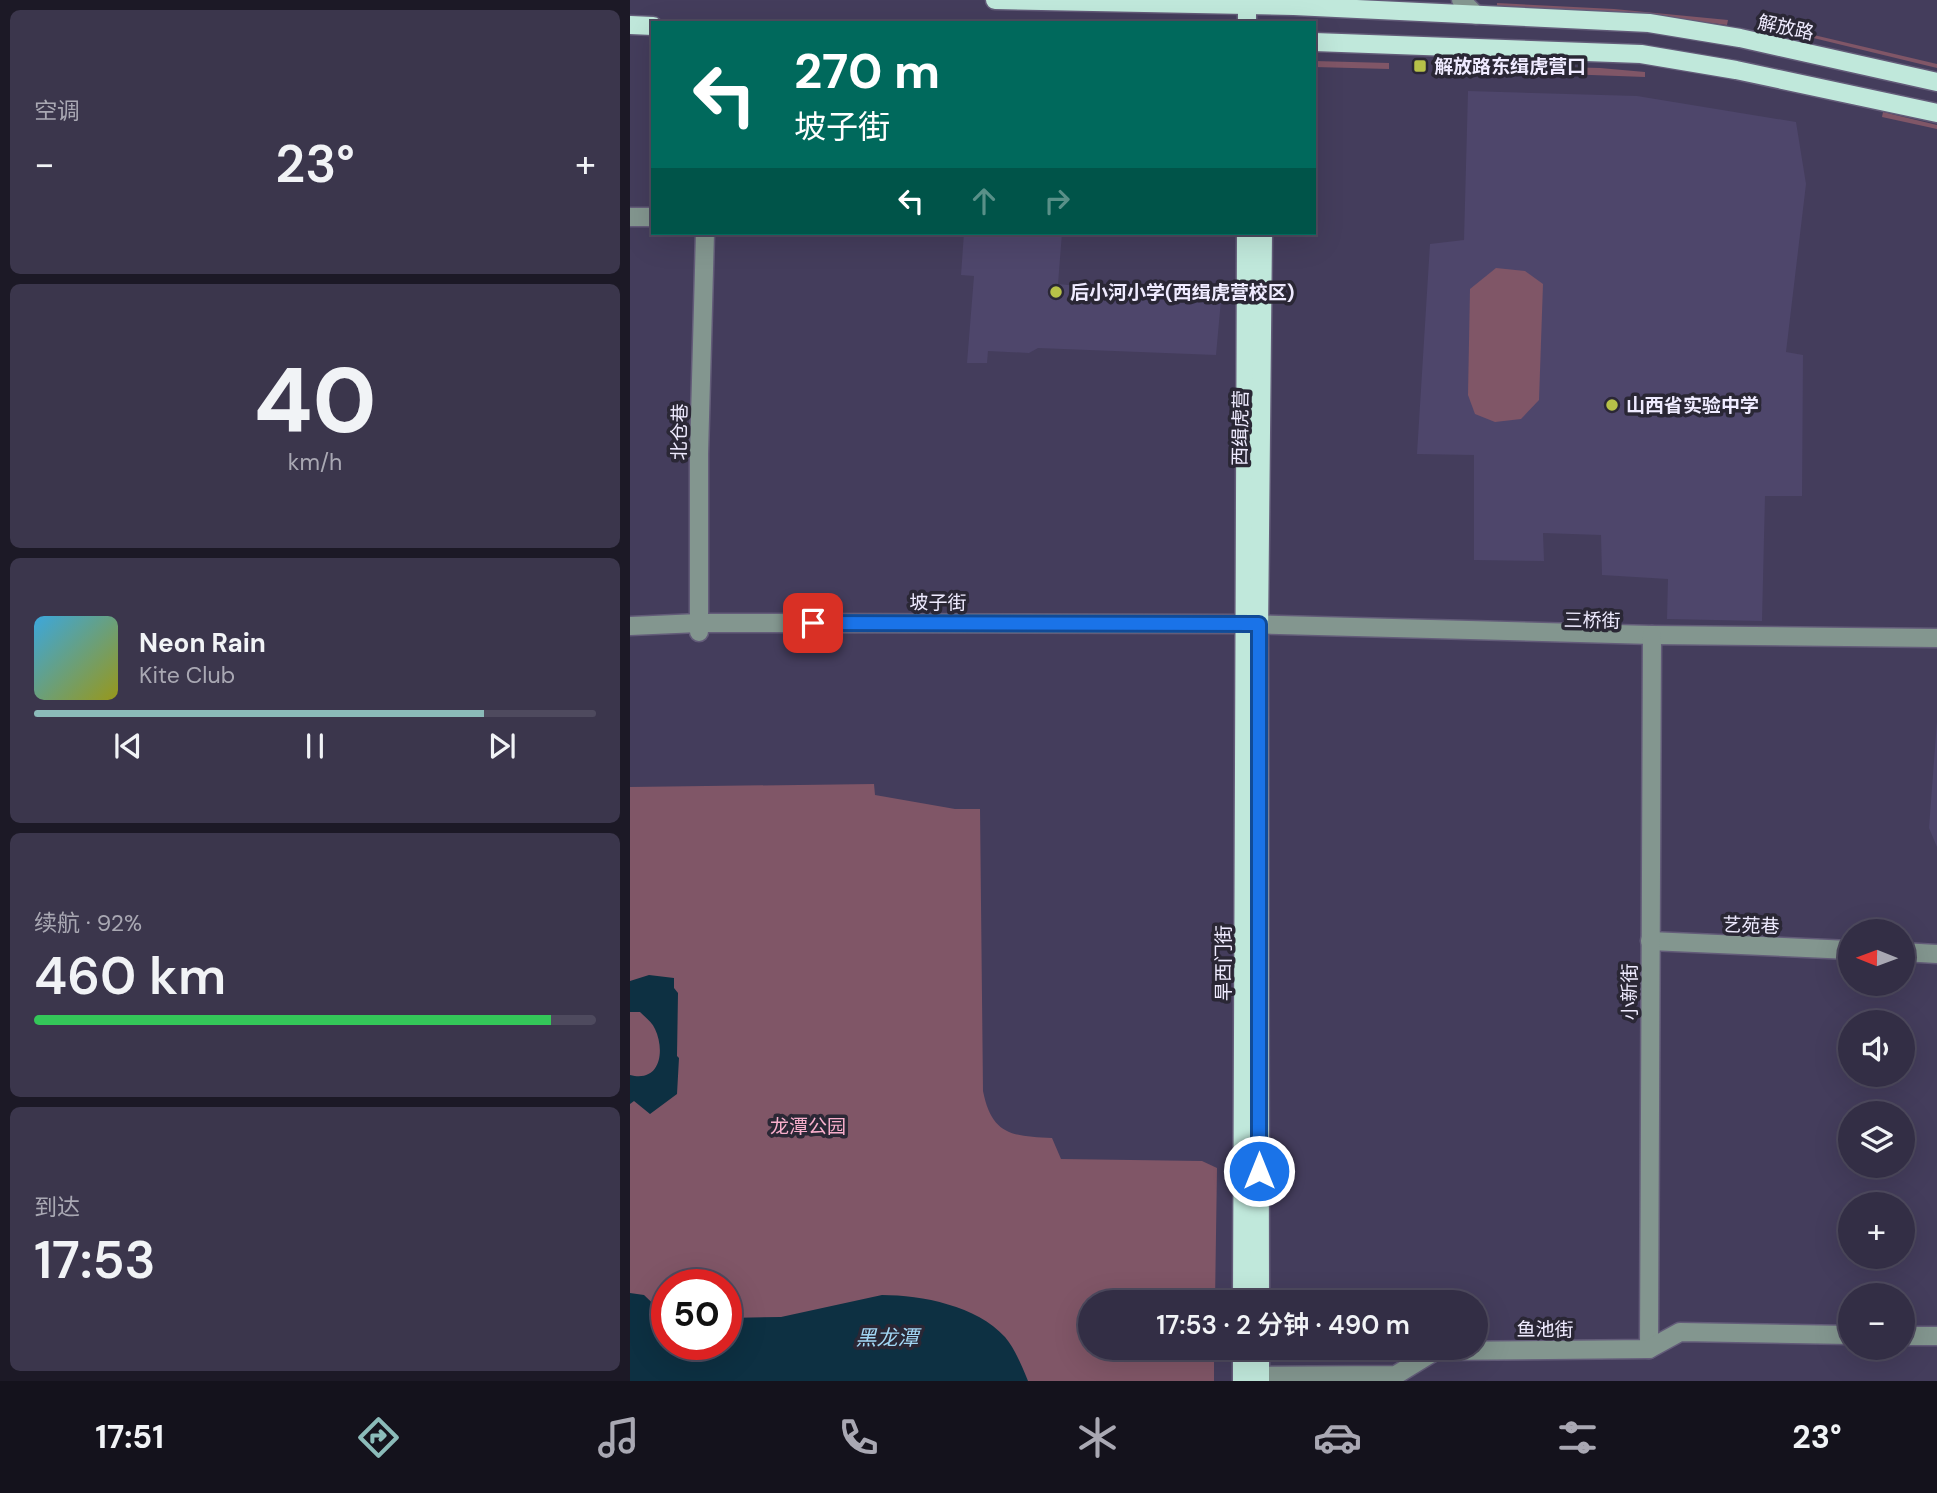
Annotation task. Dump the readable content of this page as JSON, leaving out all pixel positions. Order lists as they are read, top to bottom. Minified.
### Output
{"streets":{"main road":["解放路","西缉虎营","旱西门街"],"street":["北仓巷","坡子街","三桥街","艺苑巷","小新街","鱼池街"]},"crossings":[["西缉虎营","坡子街"],["西缉虎营","三桥街"],["西缉虎营","旱西门街"],["北仓巷","坡子街"],["坡子街","三桥街"],["坡子街","旱西门街"],["三桥街","旱西门街"],["三桥街","小新街"],["艺苑巷","小新街"],["小新街","鱼池街"]],"water":["黑龙潭"],"parks":["龙潭公园"],"places":{"transit":["解放路东缉虎营口"],"other":["后小河小学(西缉虎营校区)","山西省实验中学"]},"north":"left","page":{"tile":["空调",["40","km/h"],["续航 · 92%","460 km"],["到达","17:53"]],"turn":["270 m","坡子街"],"heat":["−","23°","+"],"song":["Neon Rain","Kite Club"],"map_buttons":["+","−"],"limit":"50","trip":"17:53 · 2 分钟 · 490 m","tabs":["17:51","23°"]}}
